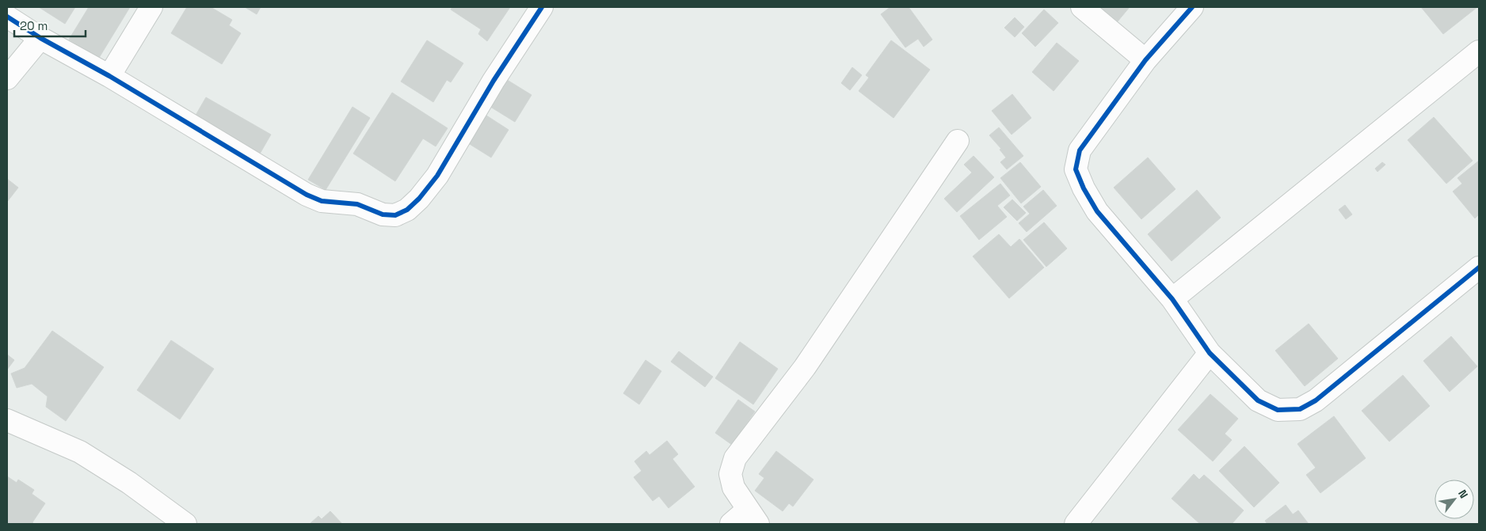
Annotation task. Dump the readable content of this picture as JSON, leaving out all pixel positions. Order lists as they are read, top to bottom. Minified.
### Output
{"scale_bar":"20 m","north":"top right"}
